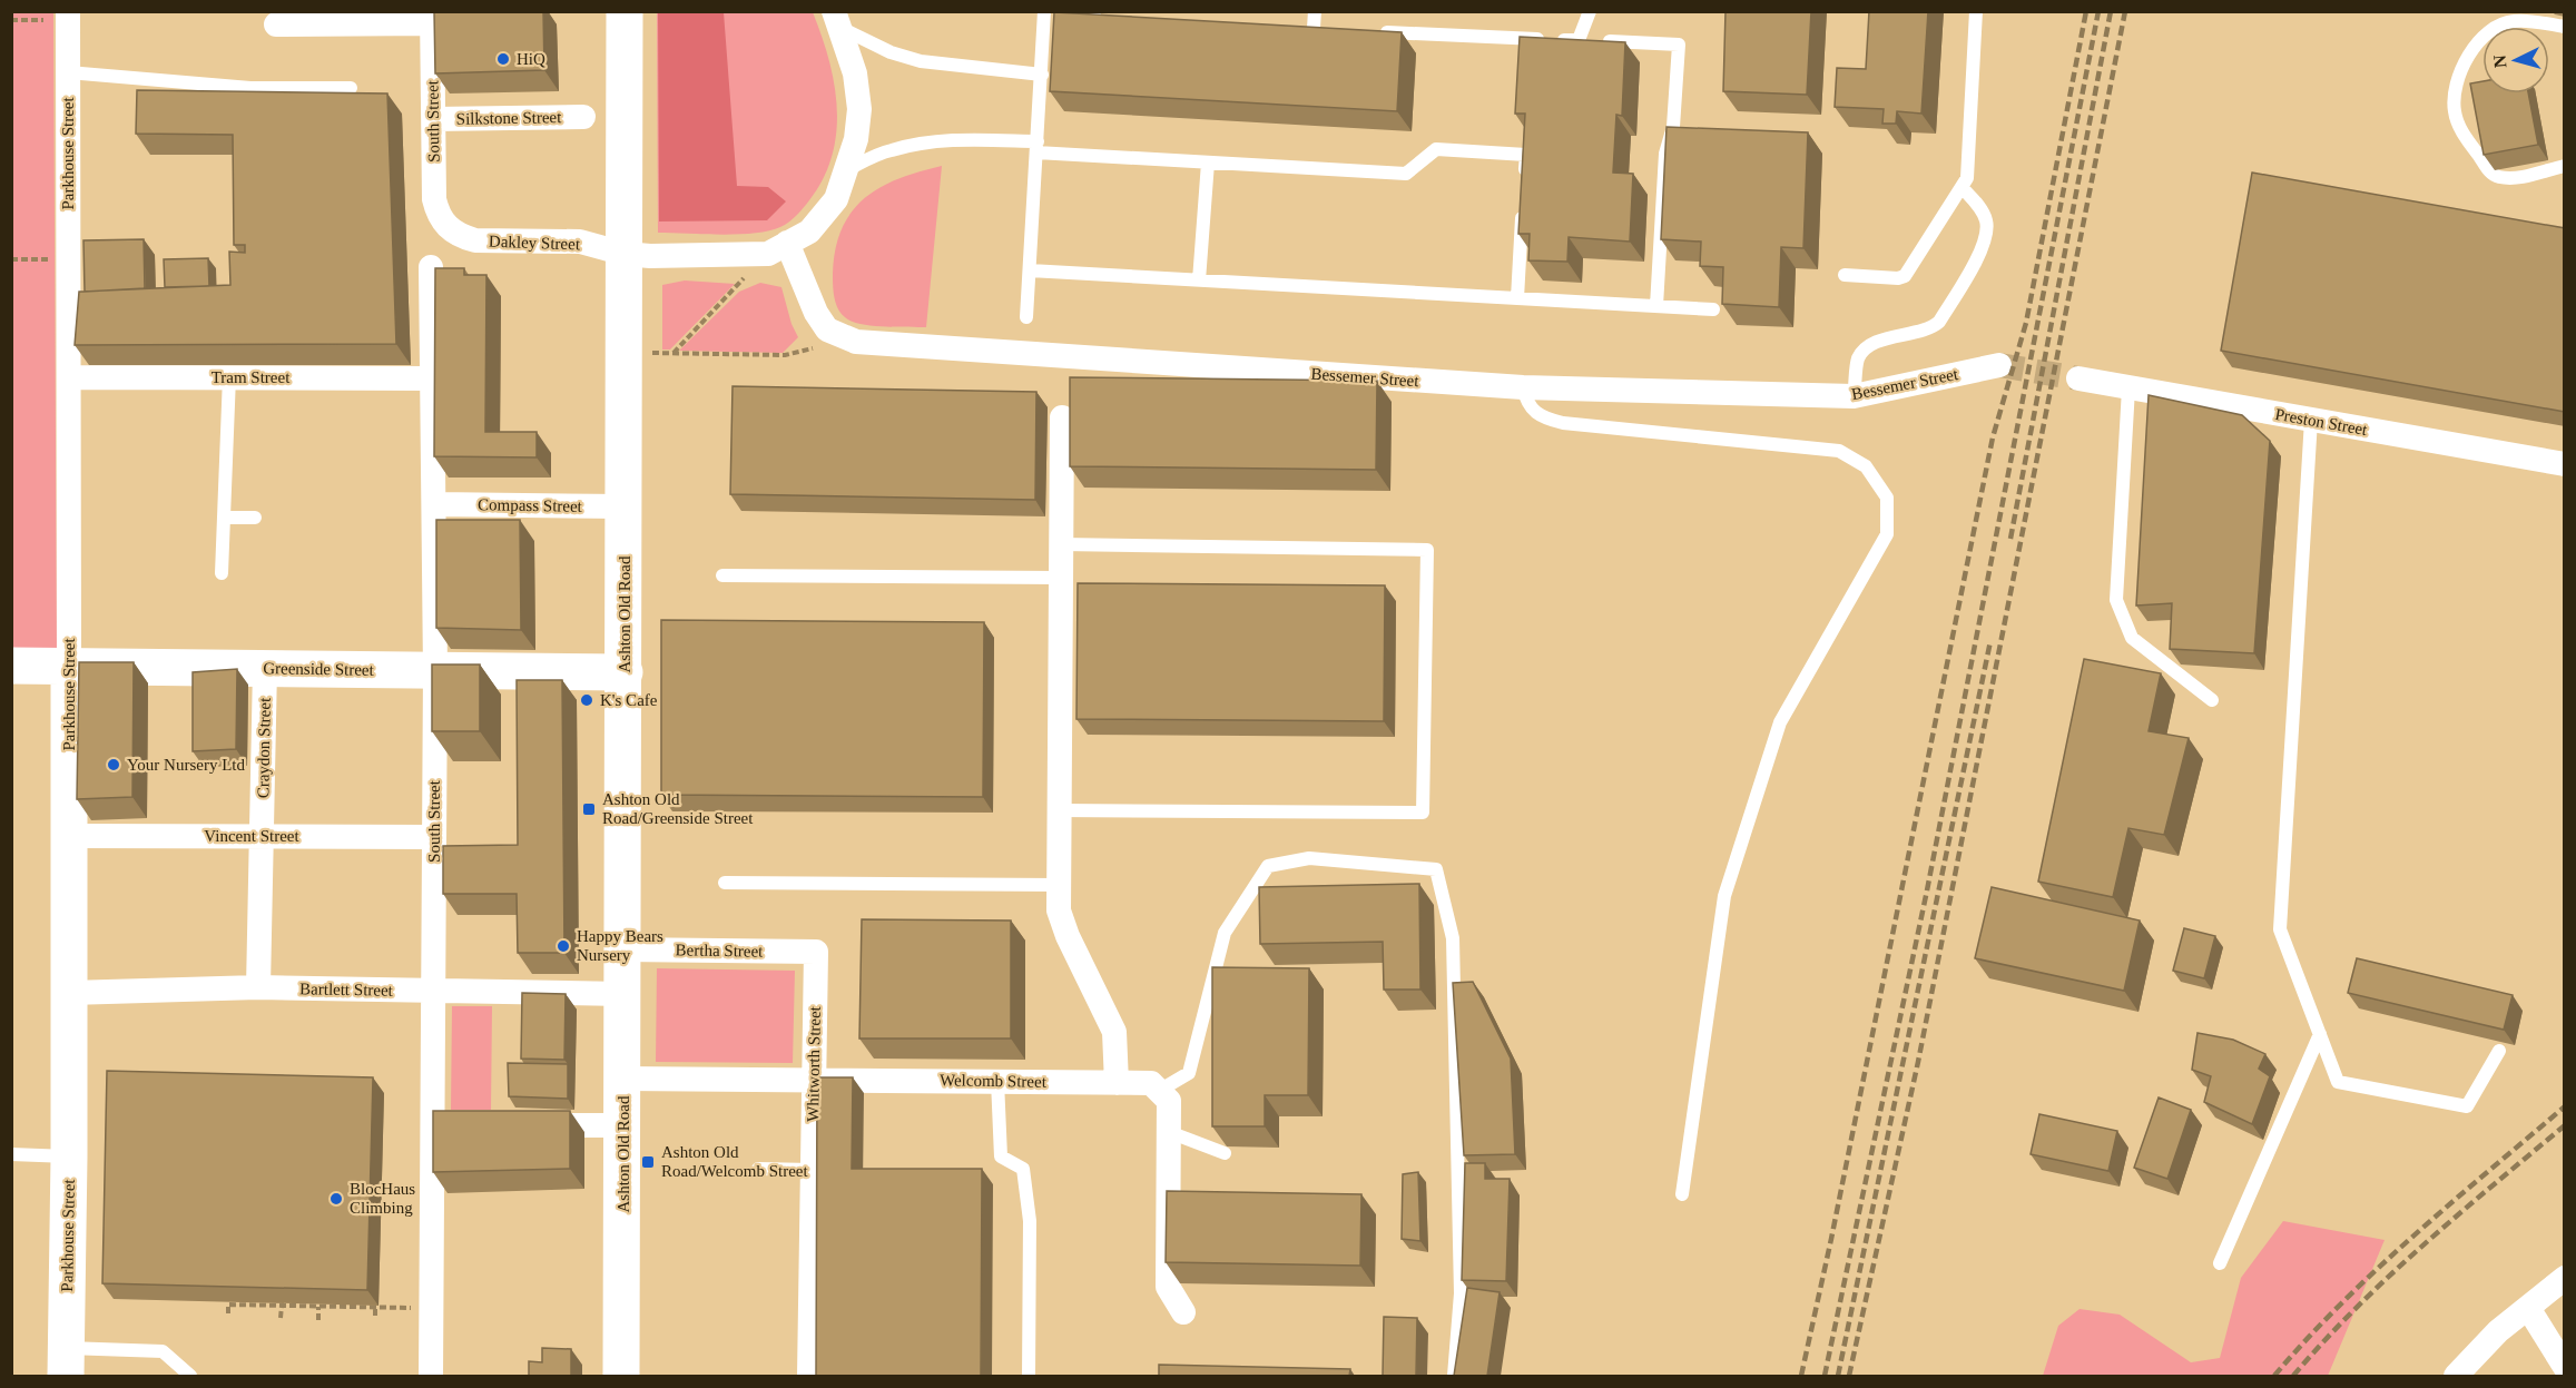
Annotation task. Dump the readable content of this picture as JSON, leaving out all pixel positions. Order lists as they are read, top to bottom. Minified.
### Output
{"streets":{"main road":["Parkhouse Street","Ashton Old Road","Greenside Street"],"street":["Silkstone Street","South Street","Dakley Street","Tram Street","Bessemer Street","Preston Street","Compass Street","Craydon Street","Vincent Street","Bertha Street","Bartlett Street","Whitworth Street","Welcomb Street"]},"crossings":[["Silkstone Street","South Street"],["South Street","Dakley Street"],["South Street","Tram Street"],["South Street","Compass Street"],["South Street","Greenside Street"],["South Street","Vincent Street"],["South Street","Bartlett Street"],["Parkhouse Street","Tram Street"],["Parkhouse Street","Greenside Street"],["Parkhouse Street","Vincent Street"],["Parkhouse Street","Bartlett Street"],["Dakley Street","Ashton Old Road"],["Compass Street","Ashton Old Road"],["Ashton Old Road","Greenside Street"],["Ashton Old Road","Bertha Street"],["Ashton Old Road","Bartlett Street"],["Ashton Old Road","Welcomb Street"],["Greenside Street","Craydon Street"],["Craydon Street","Vincent Street"],["Craydon Street","Bartlett Street"],["Bertha Street","Whitworth Street"],["Whitworth Street","Welcomb Street"]],"places":{"other":["HiQ","K's Cafe","Your Nursery Ltd","Happy Bears Nursery","BlocHaus Climbing"],"transit":["Ashton Old Road/Greenside Street","Ashton Old Road/Welcomb Street"]},"north":"left"}
